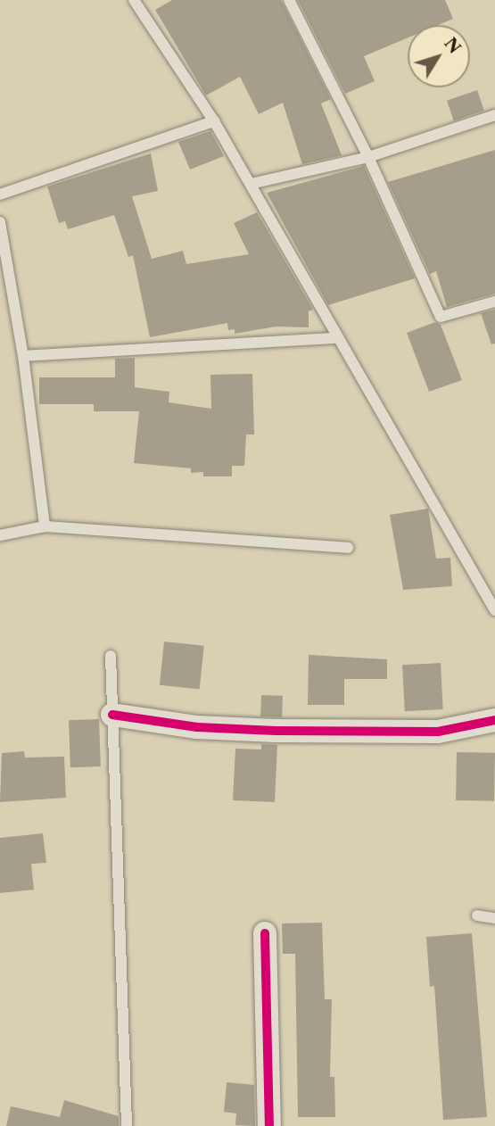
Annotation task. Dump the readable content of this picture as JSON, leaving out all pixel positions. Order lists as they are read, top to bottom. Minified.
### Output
{"north":"top right"}
